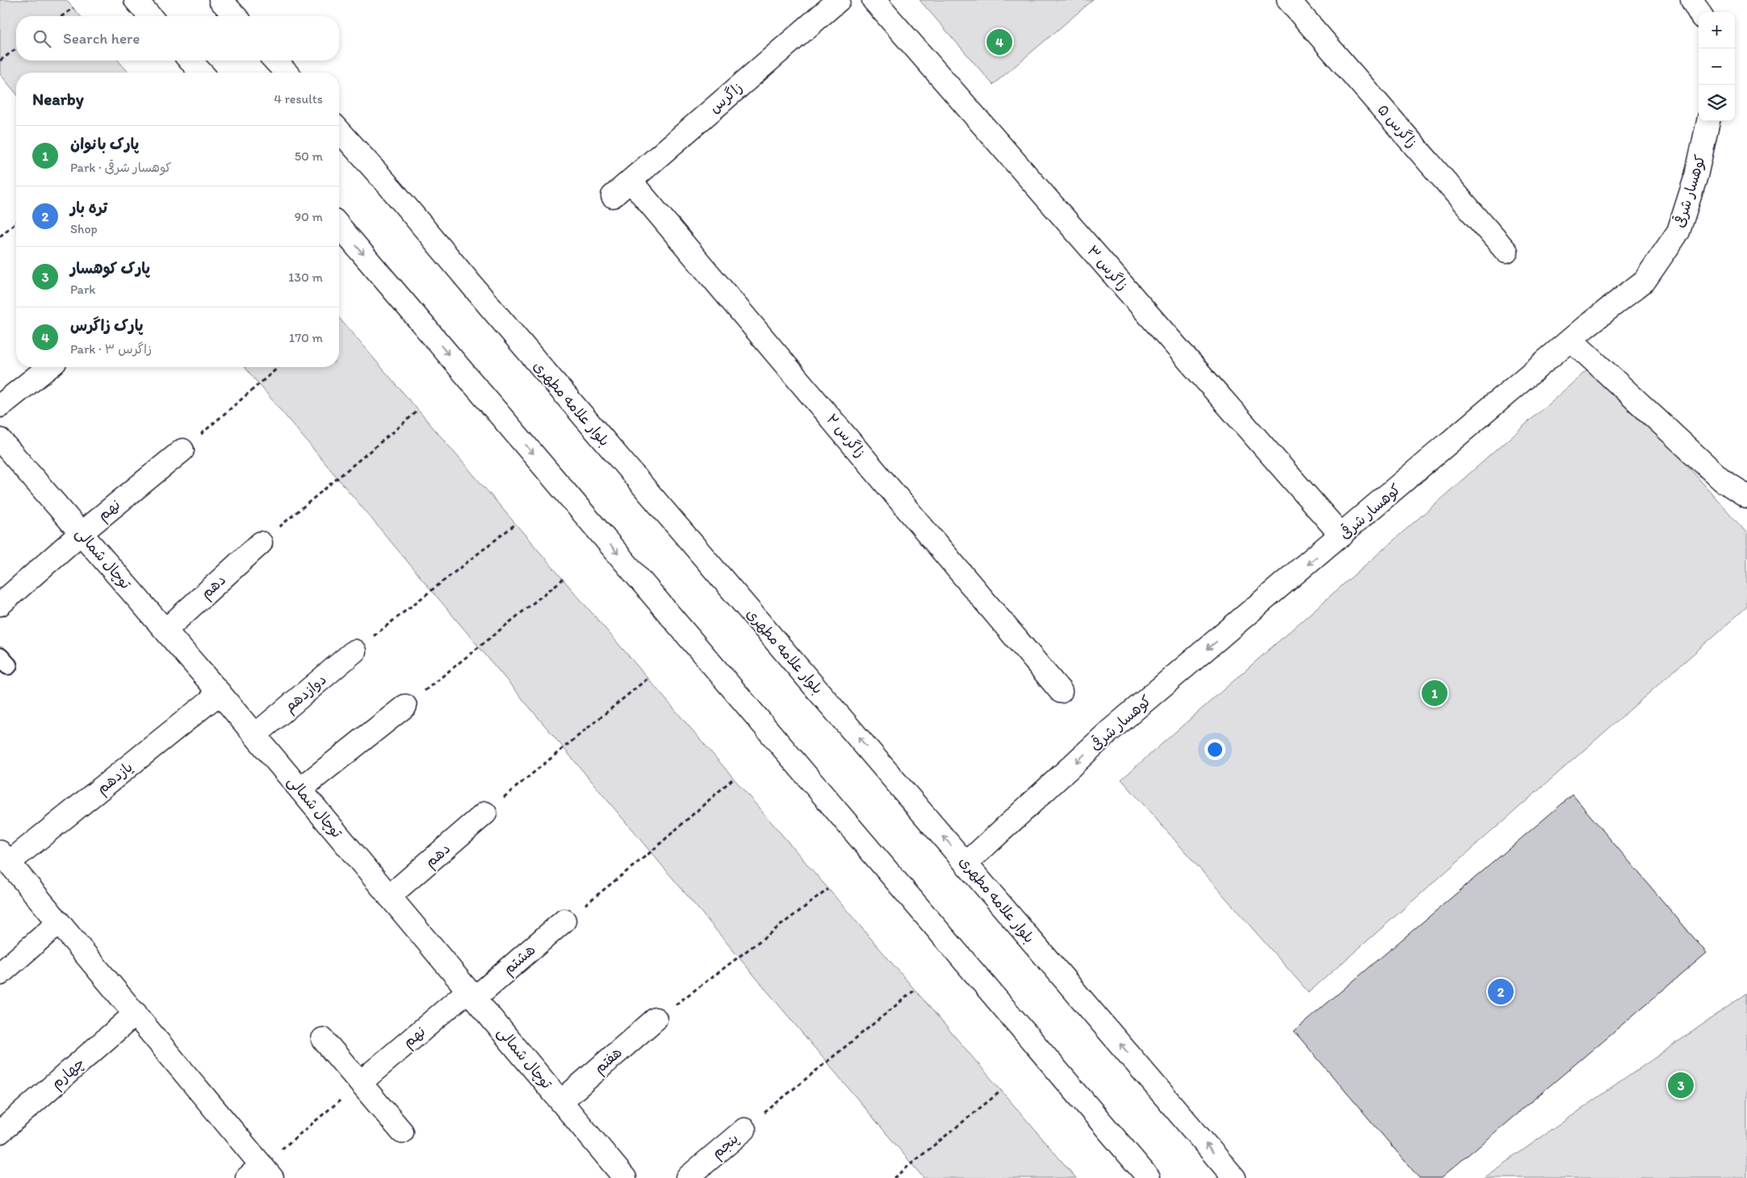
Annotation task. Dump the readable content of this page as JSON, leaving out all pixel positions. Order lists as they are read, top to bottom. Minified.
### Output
{"streets":{"street":["زاگرس","زاگرس ۵","کوهسار شرقی","زاگرس ۳","بلوار علامه مطهری","زاگرس ۲","نهم","توچال شمالی","دهم","دوازدهم","یازدهم","هشتم","هفتم","چهارم","پنجم"]},"crossings":[["زاگرس","زاگرس ۲"],["کوهسار شرقی","زاگرس ۳"],["کوهسار شرقی","بلوار علامه مطهری"],["نهم","توچال شمالی"],["نهم","هشتم"],["توچال شمالی","دهم"],["توچال شمالی","دوازدهم"],["توچال شمالی","یازدهم"],["توچال شمالی","هشتم"],["توچال شمالی","هفتم"]],"one_way":["کوهسار شرقی"],"page":{"map_buttons":["+","−"],"search":"Search here","pins":["4","1","2","3"],"heading":["Nearby","4 results"],"list":[{"mark":"1","name":"پارک بانوان","note":"Park · کوهسار شرقی","value":"50 m"},{"mark":"2","name":"تره بار","note":"Shop","value":"90 m"},{"mark":"3","name":"پارک کوهسار","note":"Park","value":"130 m"},{"mark":"4","name":"پارک زاگرس","note":"Park · زاگرس ۳","value":"170 m"}]}}
